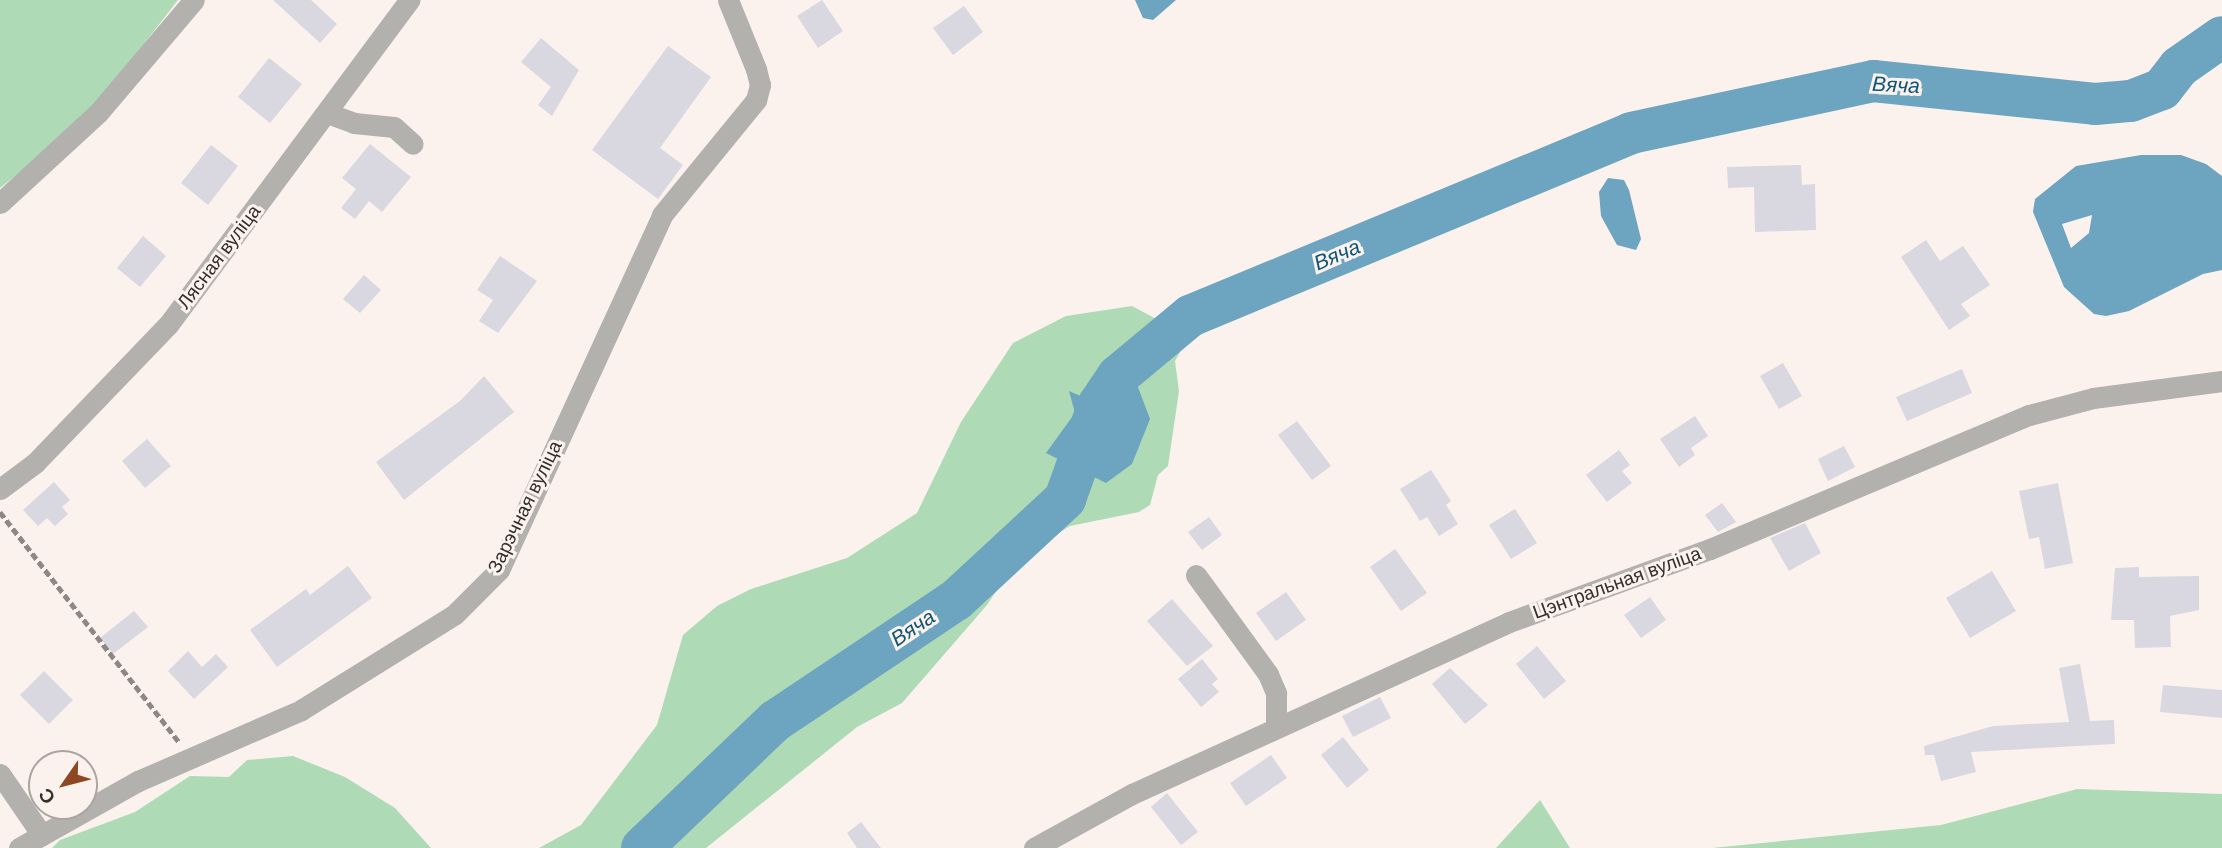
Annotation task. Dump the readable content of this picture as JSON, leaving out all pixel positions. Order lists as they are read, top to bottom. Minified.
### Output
{"streets":{"street":["Лясная вуліца","Зарэчная вуліца","Цэнтральная вуліца"]},"water":["Вяча"],"north":"bottom left"}
